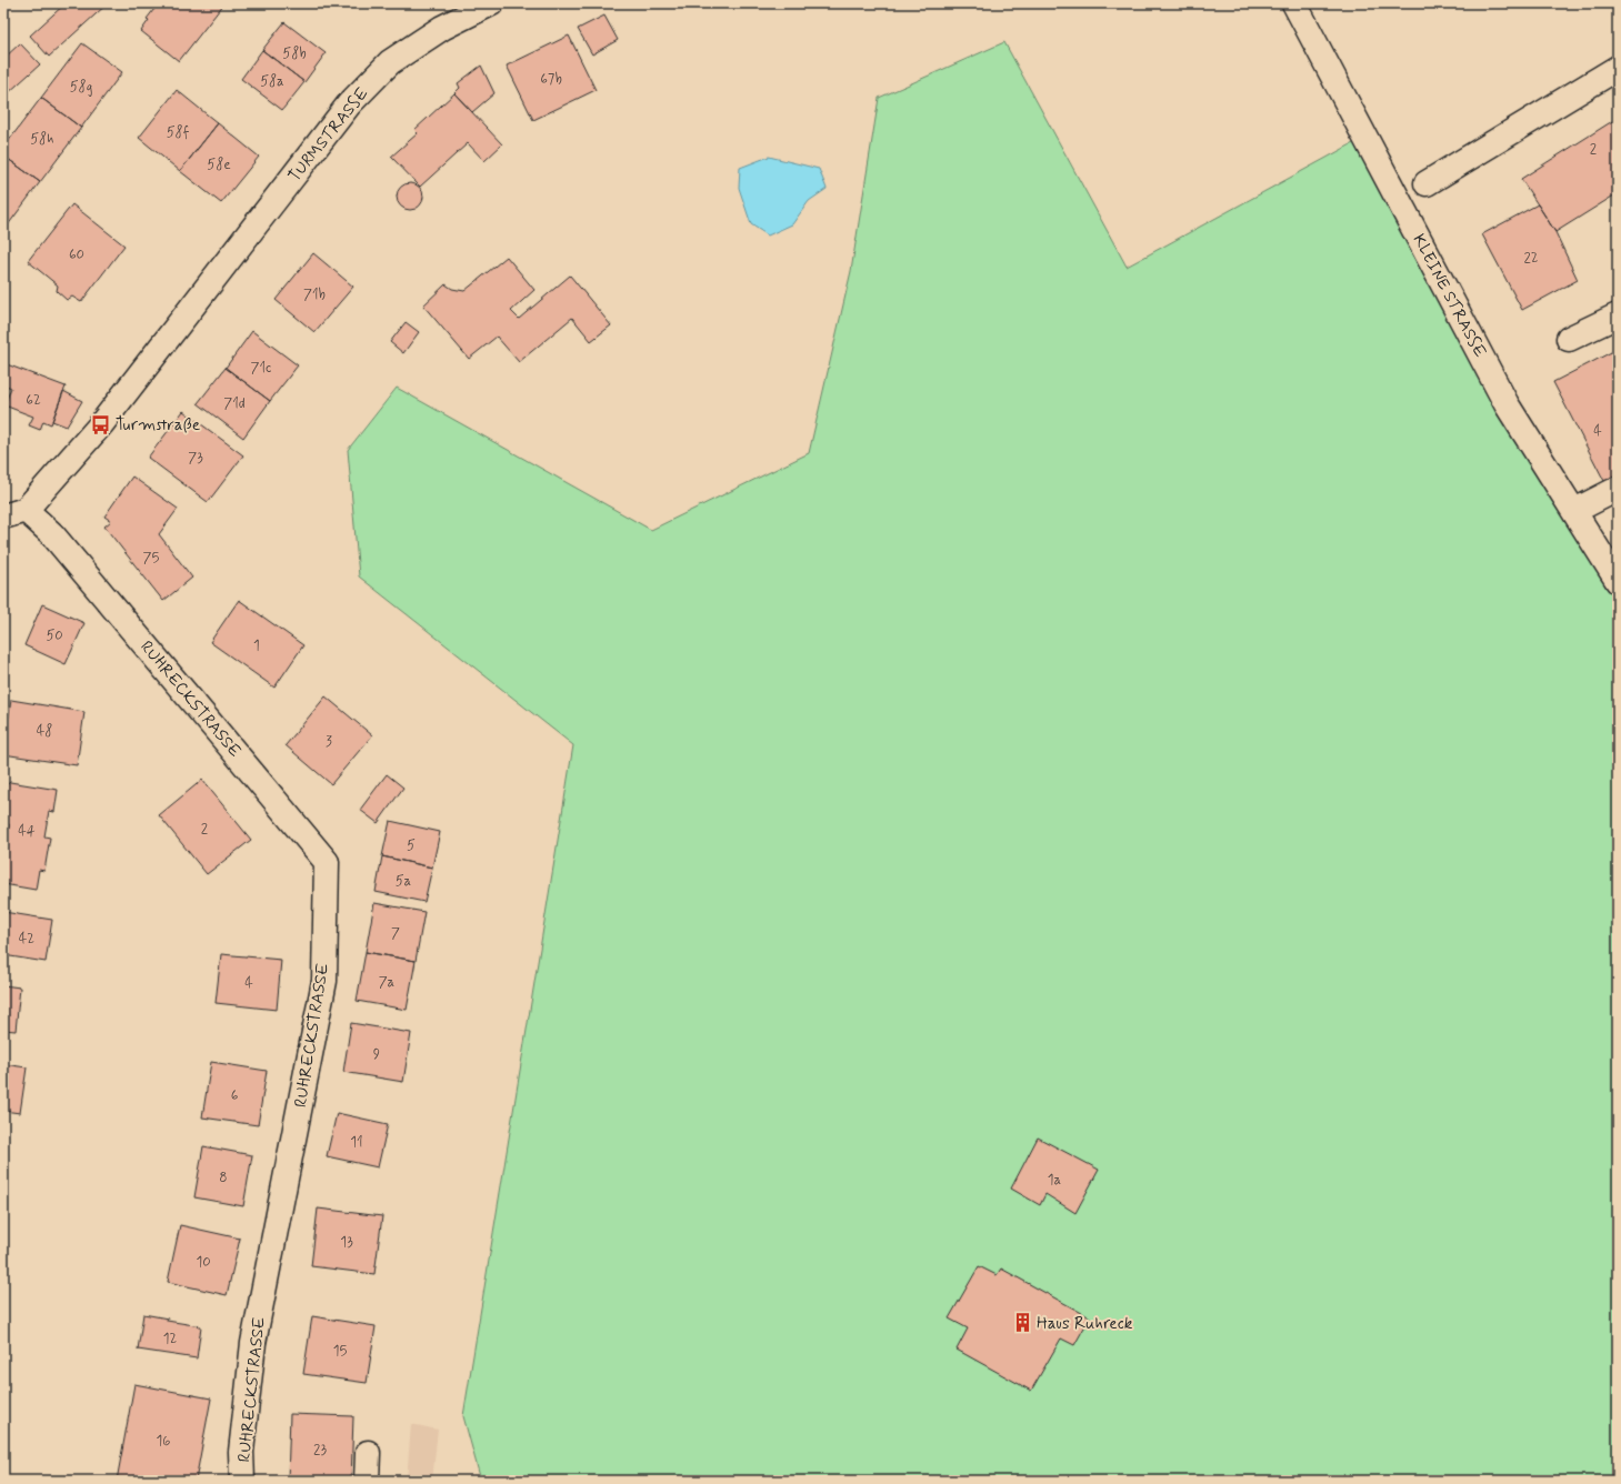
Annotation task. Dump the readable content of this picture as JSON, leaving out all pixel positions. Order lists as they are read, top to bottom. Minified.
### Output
{"streets":{"street":["TURMSTRASSE","KLEINE STRASSE","RUHRECKSTRASSE"]},"crossings":[["TURMSTRASSE","RUHRECKSTRASSE"]],"places":{"bus stop":["Turmstraße"],"building":["Haus Ruhreck"]},"house_numbers":["58b","67b","58a","58g","58f","58h","2","58e","60","22","71b","71c","62","71d","4","73","75","50","1","48","3","2","44","5","5a","7","42","7a","4","9","6","11","8","1a","13","10","12","15","16","23"]}
